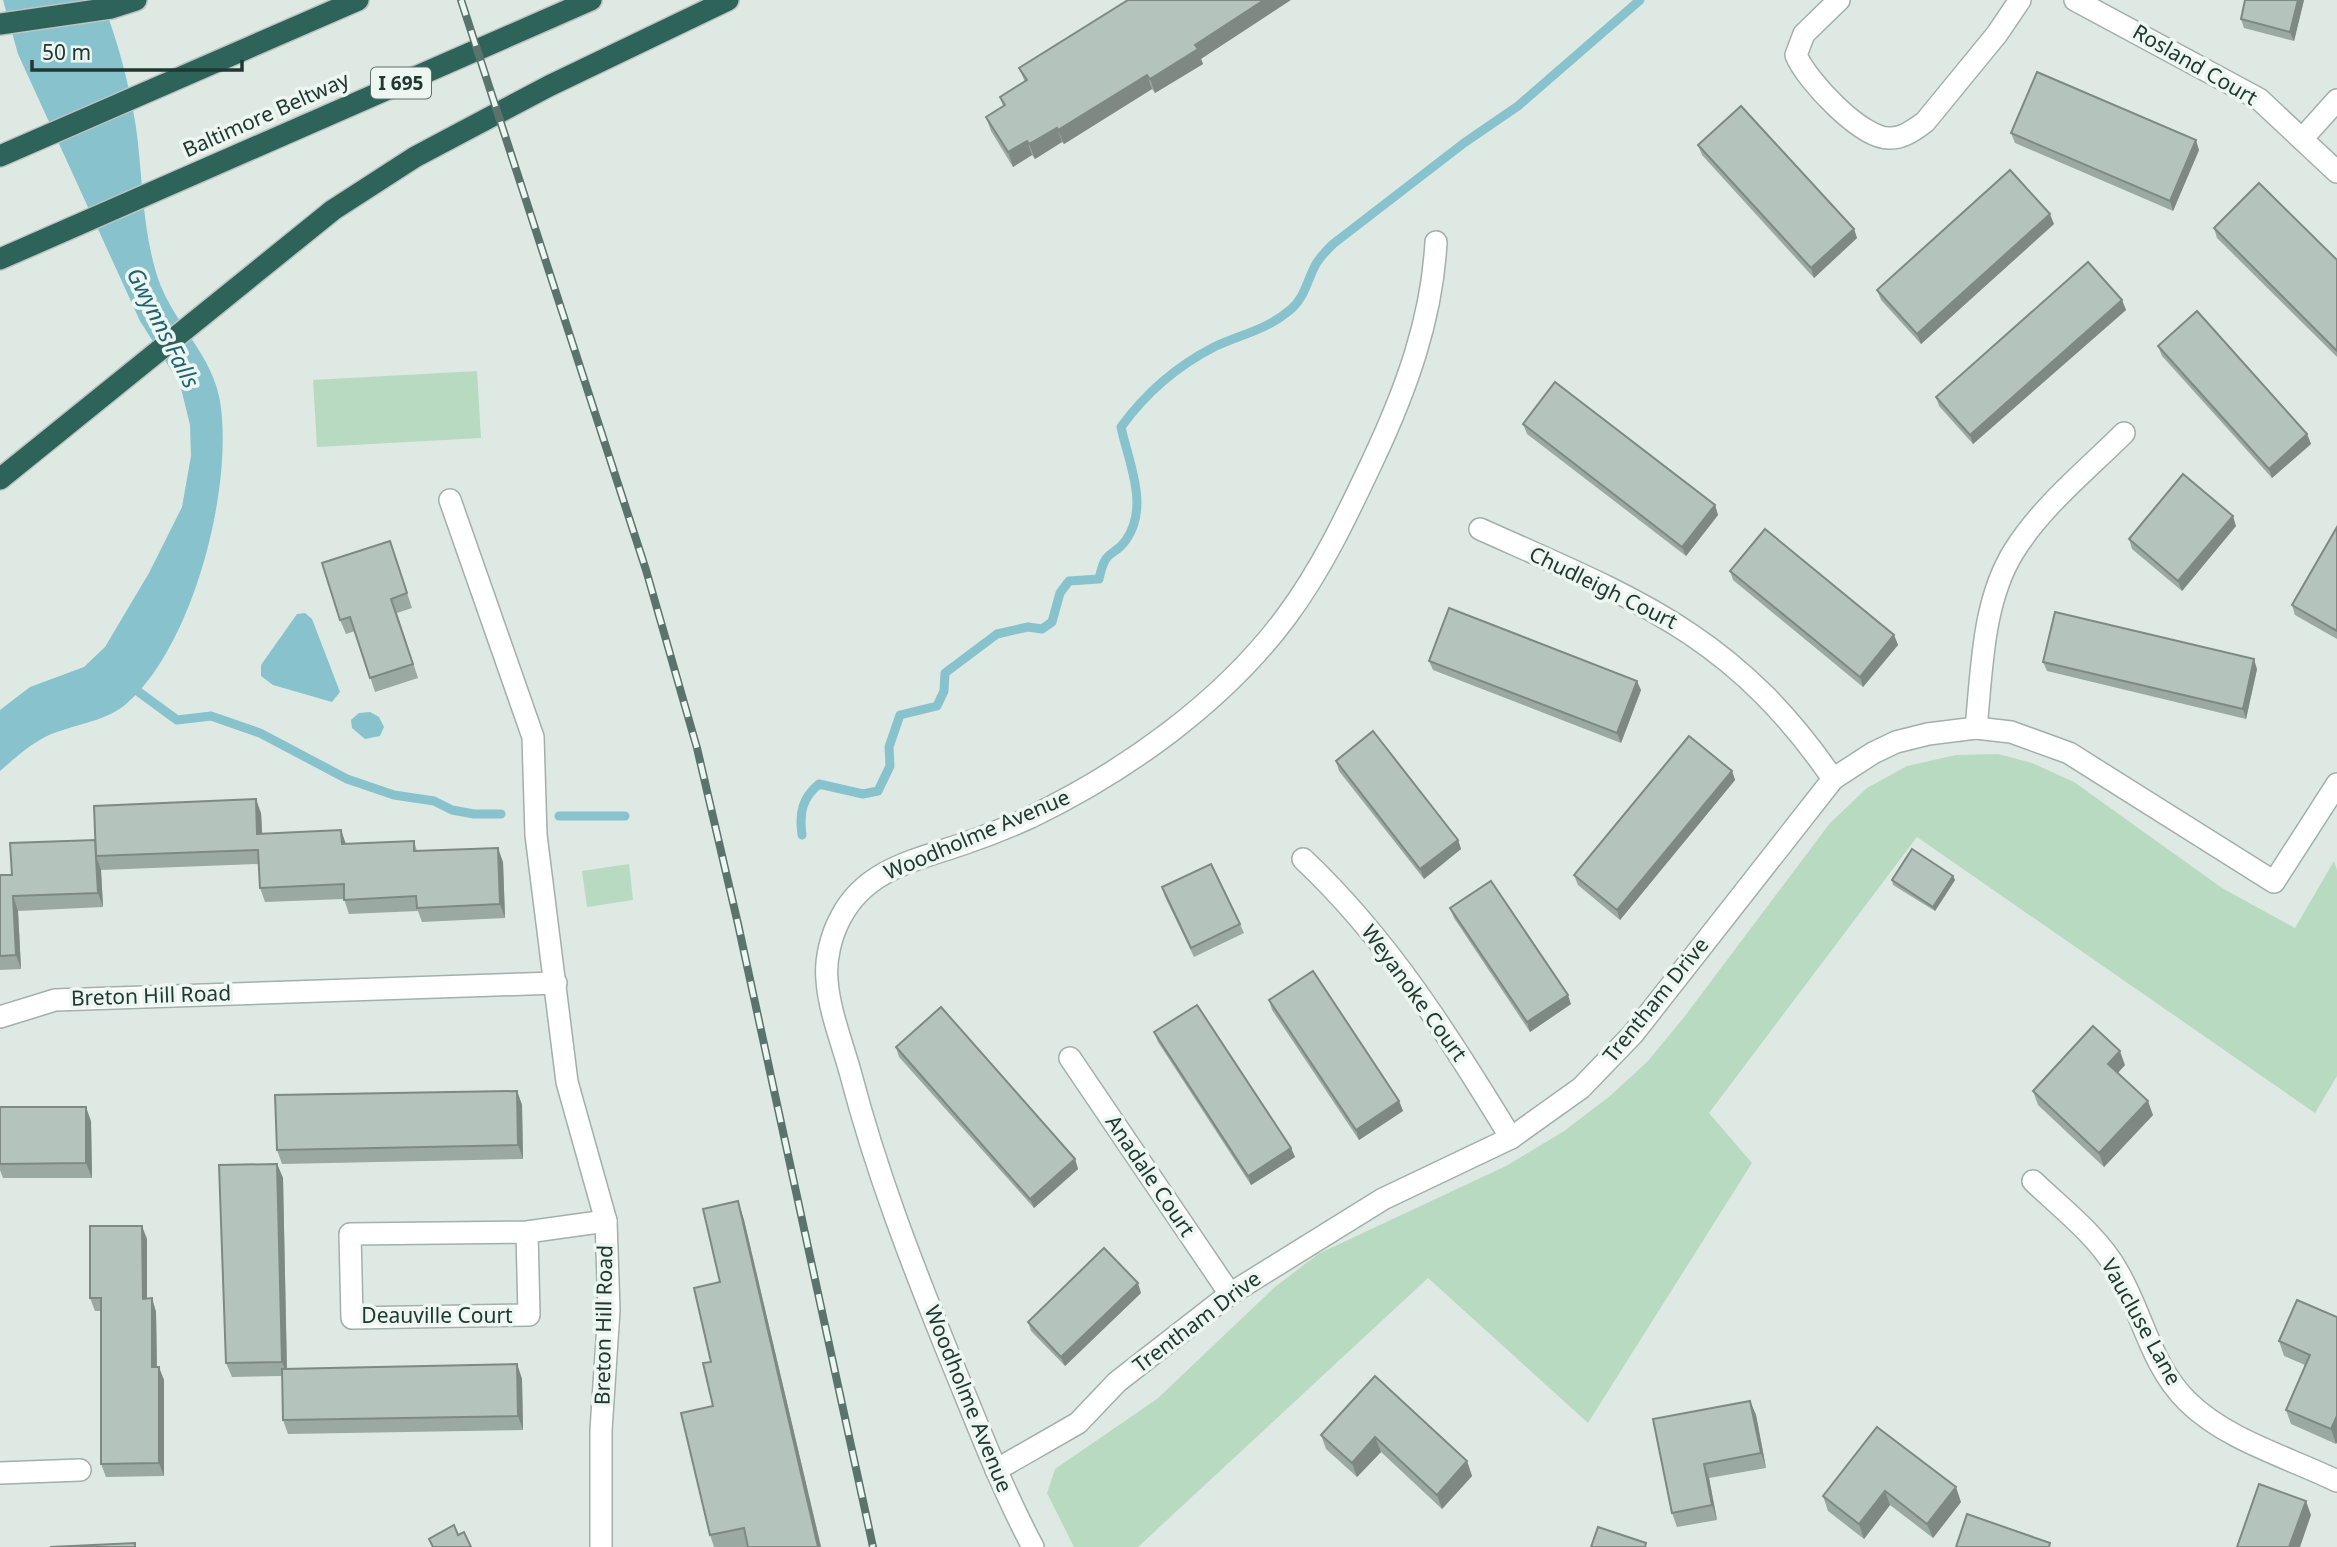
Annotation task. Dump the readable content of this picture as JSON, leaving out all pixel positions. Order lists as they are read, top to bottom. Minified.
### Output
{"streets":{"highway":["I 695","Baltimore Beltway"],"street":["Rosland Court","Chudleigh Court","Woodholme Avenue","Weyanoke Court","Breton Hill Road","Trentham Drive","Anadale Court","Deauville Court","Vaucluse Lane"]},"crossings":[["Chudleigh Court","Trentham Drive"],["Woodholme Avenue","Trentham Drive"],["Weyanoke Court","Trentham Drive"],["Breton Hill Road","Deauville Court"],["Trentham Drive","Anadale Court"]],"water":["Gwynns Falls"],"scale_bar":"50 m"}
